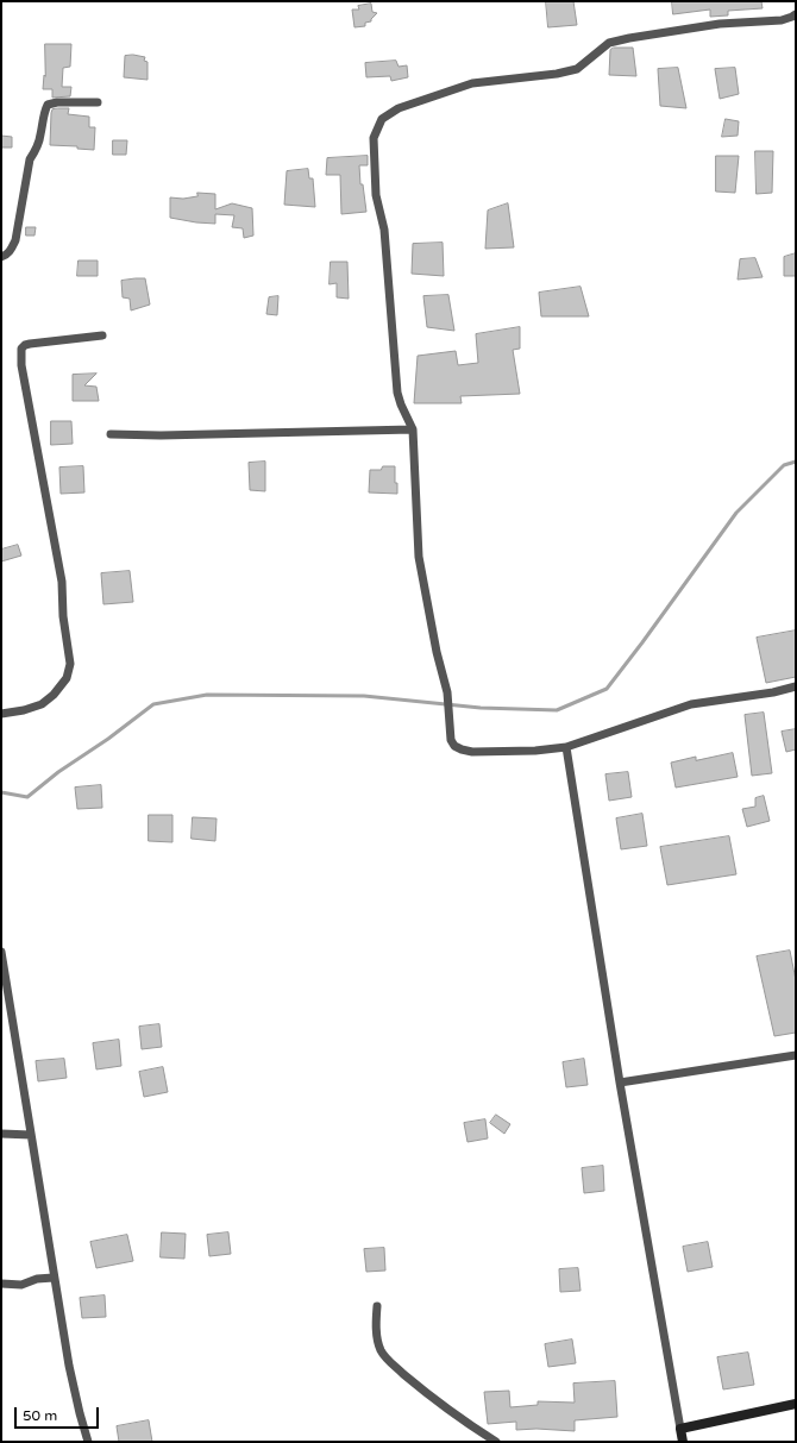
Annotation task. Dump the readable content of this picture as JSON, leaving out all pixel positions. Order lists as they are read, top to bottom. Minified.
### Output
{"scale_bar":"50 m"}
